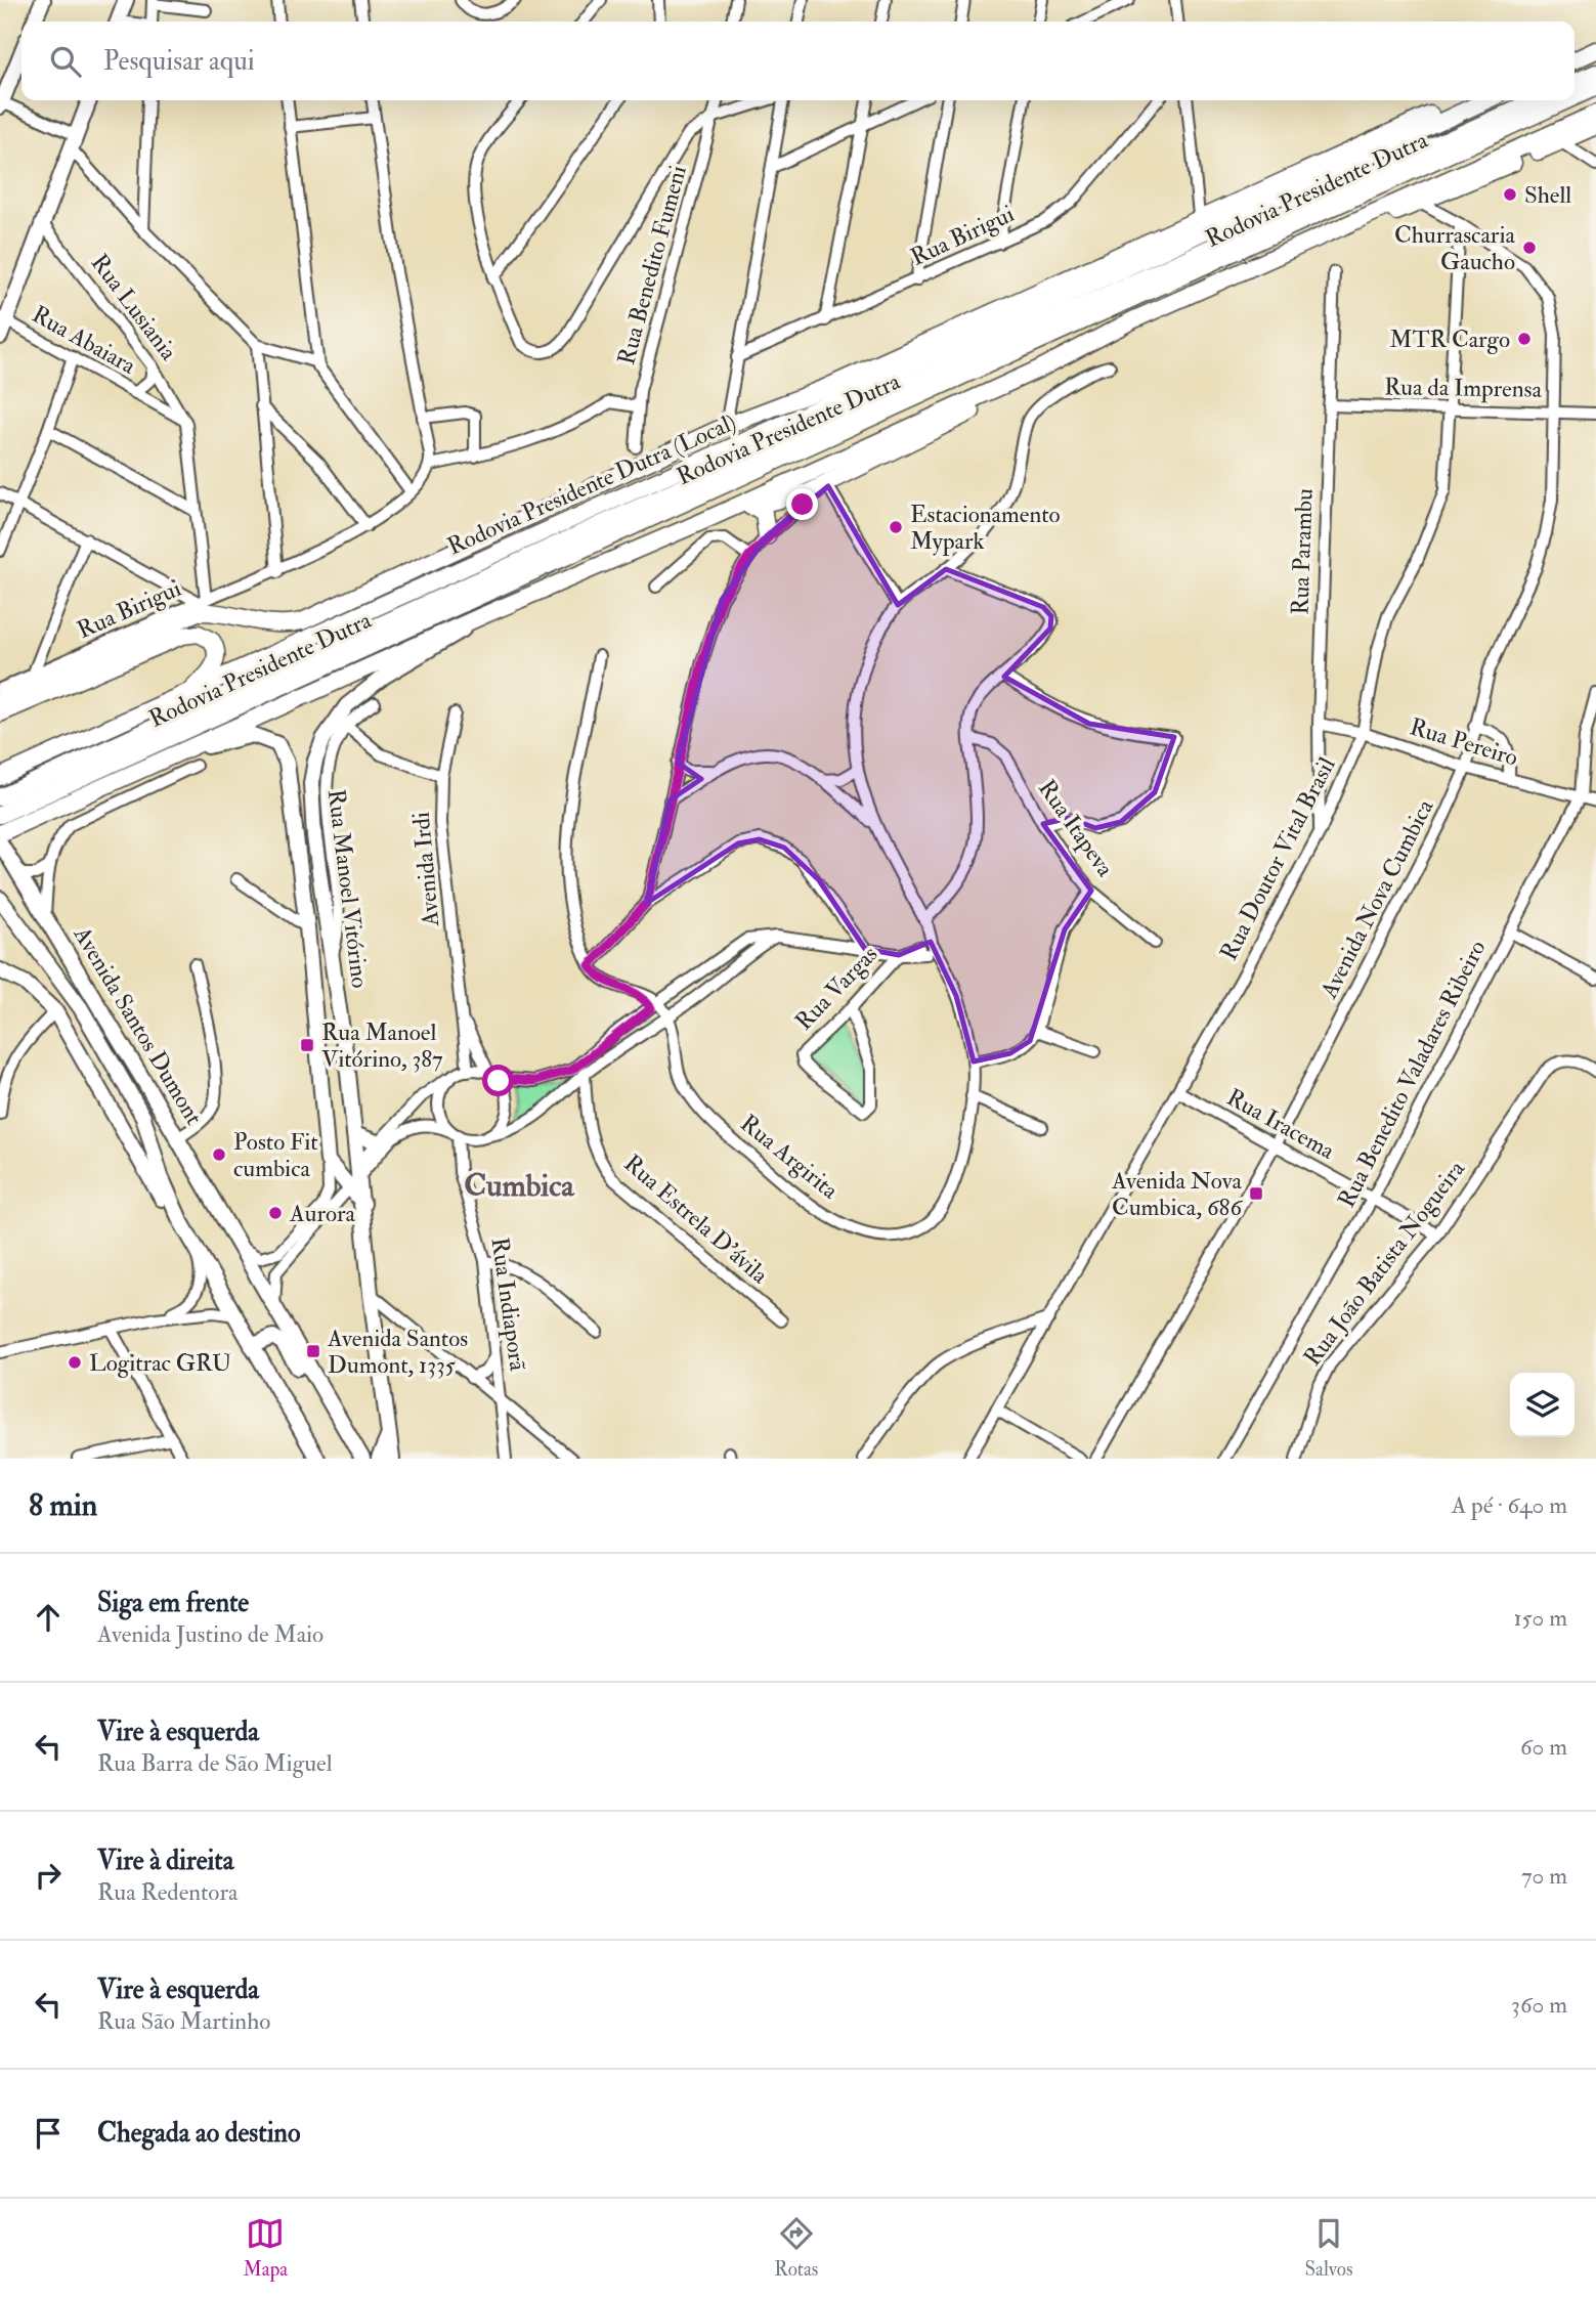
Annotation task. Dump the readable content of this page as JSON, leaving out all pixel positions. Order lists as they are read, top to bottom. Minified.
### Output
{"streets":{"highway":["Rodovia Presidente Dutra","Rodovia Presidente Dutra (Local)"],"main road":["Rua Manoel Vitórino","Avenida Santos Dumont"],"street":["Rua Birigui","Rua Benedito Fumeni","Rua Lusiania","Rua Abaiara","Rua da Imprensa","Rua Parambu","Rua Pereiro","Rua Itapeva","Rua Doutor Vital Brasil","Avenida Irdi","Avenida Nova Cumbica","Rua Vargas","Rua Benedito Valadares Ribeiro","Rua Iracema","Rua Argirita","Rua Estrela D'ávila","Rua João Batista Nogueira","Rua Indiaporã"]},"crossings":[["Rodovia Presidente Dutra","Rua Manoel Vitórino"],["Rua Lusiania","Rua Abaiara"],["Rua da Imprensa","Rua Parambu"],["Rua da Imprensa","Rua Doutor Vital Brasil"],["Rua da Imprensa","Avenida Nova Cumbica"],["Rua Parambu","Rua Pereiro"],["Rua Parambu","Rua Doutor Vital Brasil"],["Rua Pereiro","Rua Doutor Vital Brasil"],["Rua Pereiro","Avenida Nova Cumbica"],["Rua Pereiro","Rua Benedito Valadares Ribeiro"],["Rua Doutor Vital Brasil","Avenida Nova Cumbica"],["Rua Doutor Vital Brasil","Rua Iracema"],["Avenida Irdi","Rua Indiaporã"],["Rua Manoel Vitórino","Avenida Santos Dumont"],["Avenida Nova Cumbica","Rua Iracema"],["Rua Benedito Valadares Ribeiro","Rua Iracema"],["Rua Iracema","Rua João Batista Nogueira"]],"districts":["Cumbica"],"places":{"other":["Shell","Churrascaria Gaucho","MTR Cargo","Estacionamento Mypark","Posto Fit cumbica","Aurora","Logitrac GRU"],"transit":["Rua Manoel Vitórino, 387","Avenida Nova Cumbica, 686","Avenida Santos Dumont, 1335"]},"page":{"search":"Pesquisar aqui","heading":["8 min","A pé · 640 m"],"list":[["Siga em frente","Avenida Justino de Maio","150 m"],["Vire à esquerda","Rua Barra de São Miguel","60 m"],["Vire à direita","Rua Redentora","70 m"],["Vire à esquerda","Rua São Martinho","360 m"],"Chegada ao destino"],"nav":["Mapa","Rotas","Salvos"]}}
